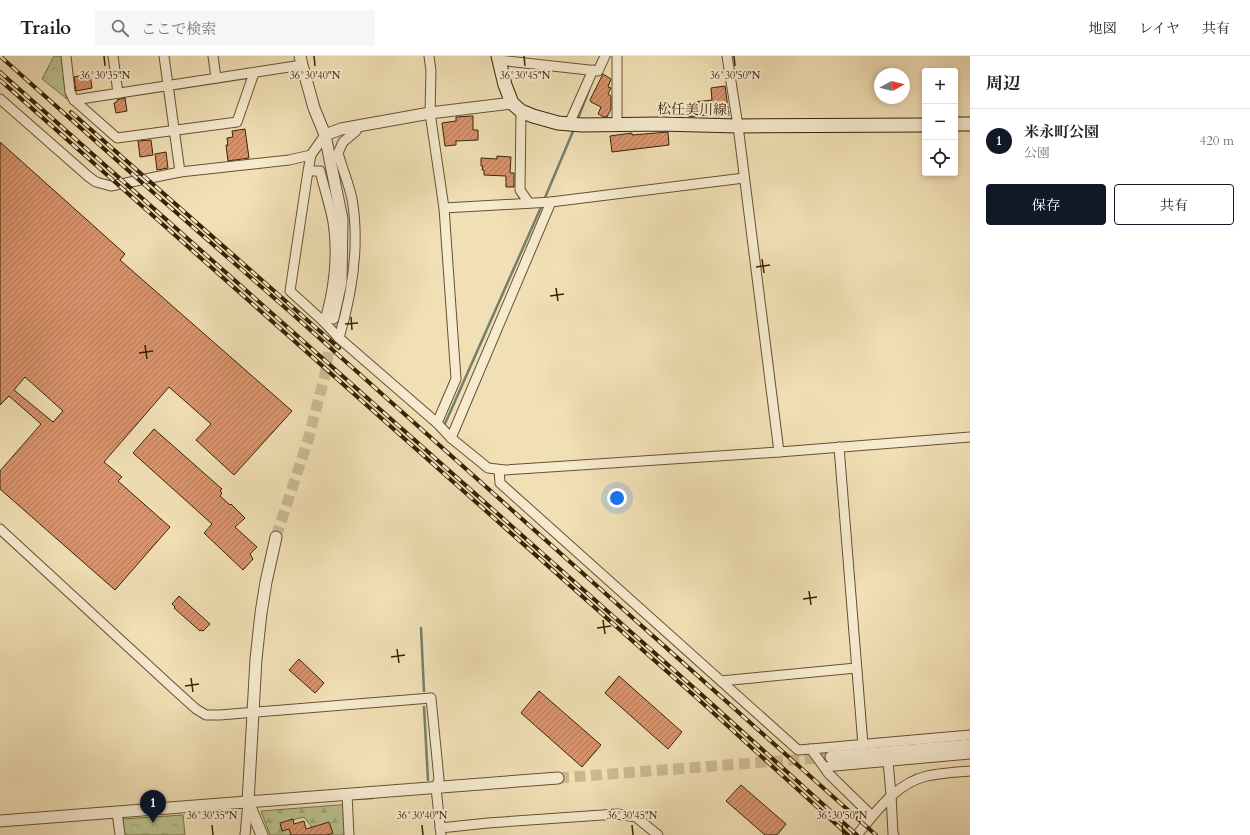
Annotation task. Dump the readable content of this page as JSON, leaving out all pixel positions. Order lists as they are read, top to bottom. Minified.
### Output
{"streets":{"main road":["松任美川線"]},"north":"right","page":{"header":"Trailo","search":"ここで検索","nav":["地図","レイヤ","共有"],"heading":"周辺","map_buttons":["+","−"],"list":[{"mark":"1","name":"米永町公園","note":"公園","value":"420 m"}],"buttons":["保存","共有"],"pins":"1"},"coordinates":["36°30'35\"N","36°30'40\"N","36°30'45\"N","36°30'50\"N"]}
